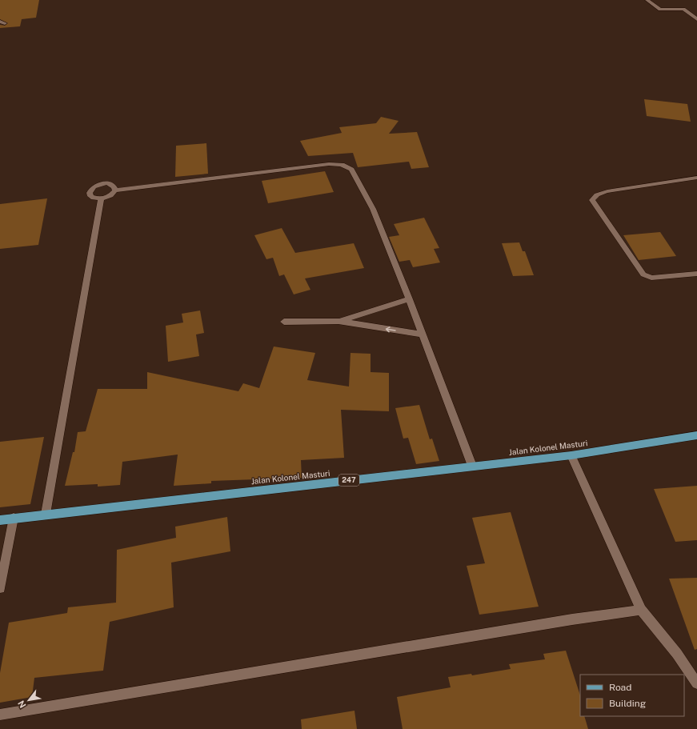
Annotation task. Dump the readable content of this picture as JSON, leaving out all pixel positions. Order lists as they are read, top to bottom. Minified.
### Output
{"streets":{"main road":["Jalan Kolonel Masturi","247"]},"legend":["Road","Building"],"north":"bottom left"}
